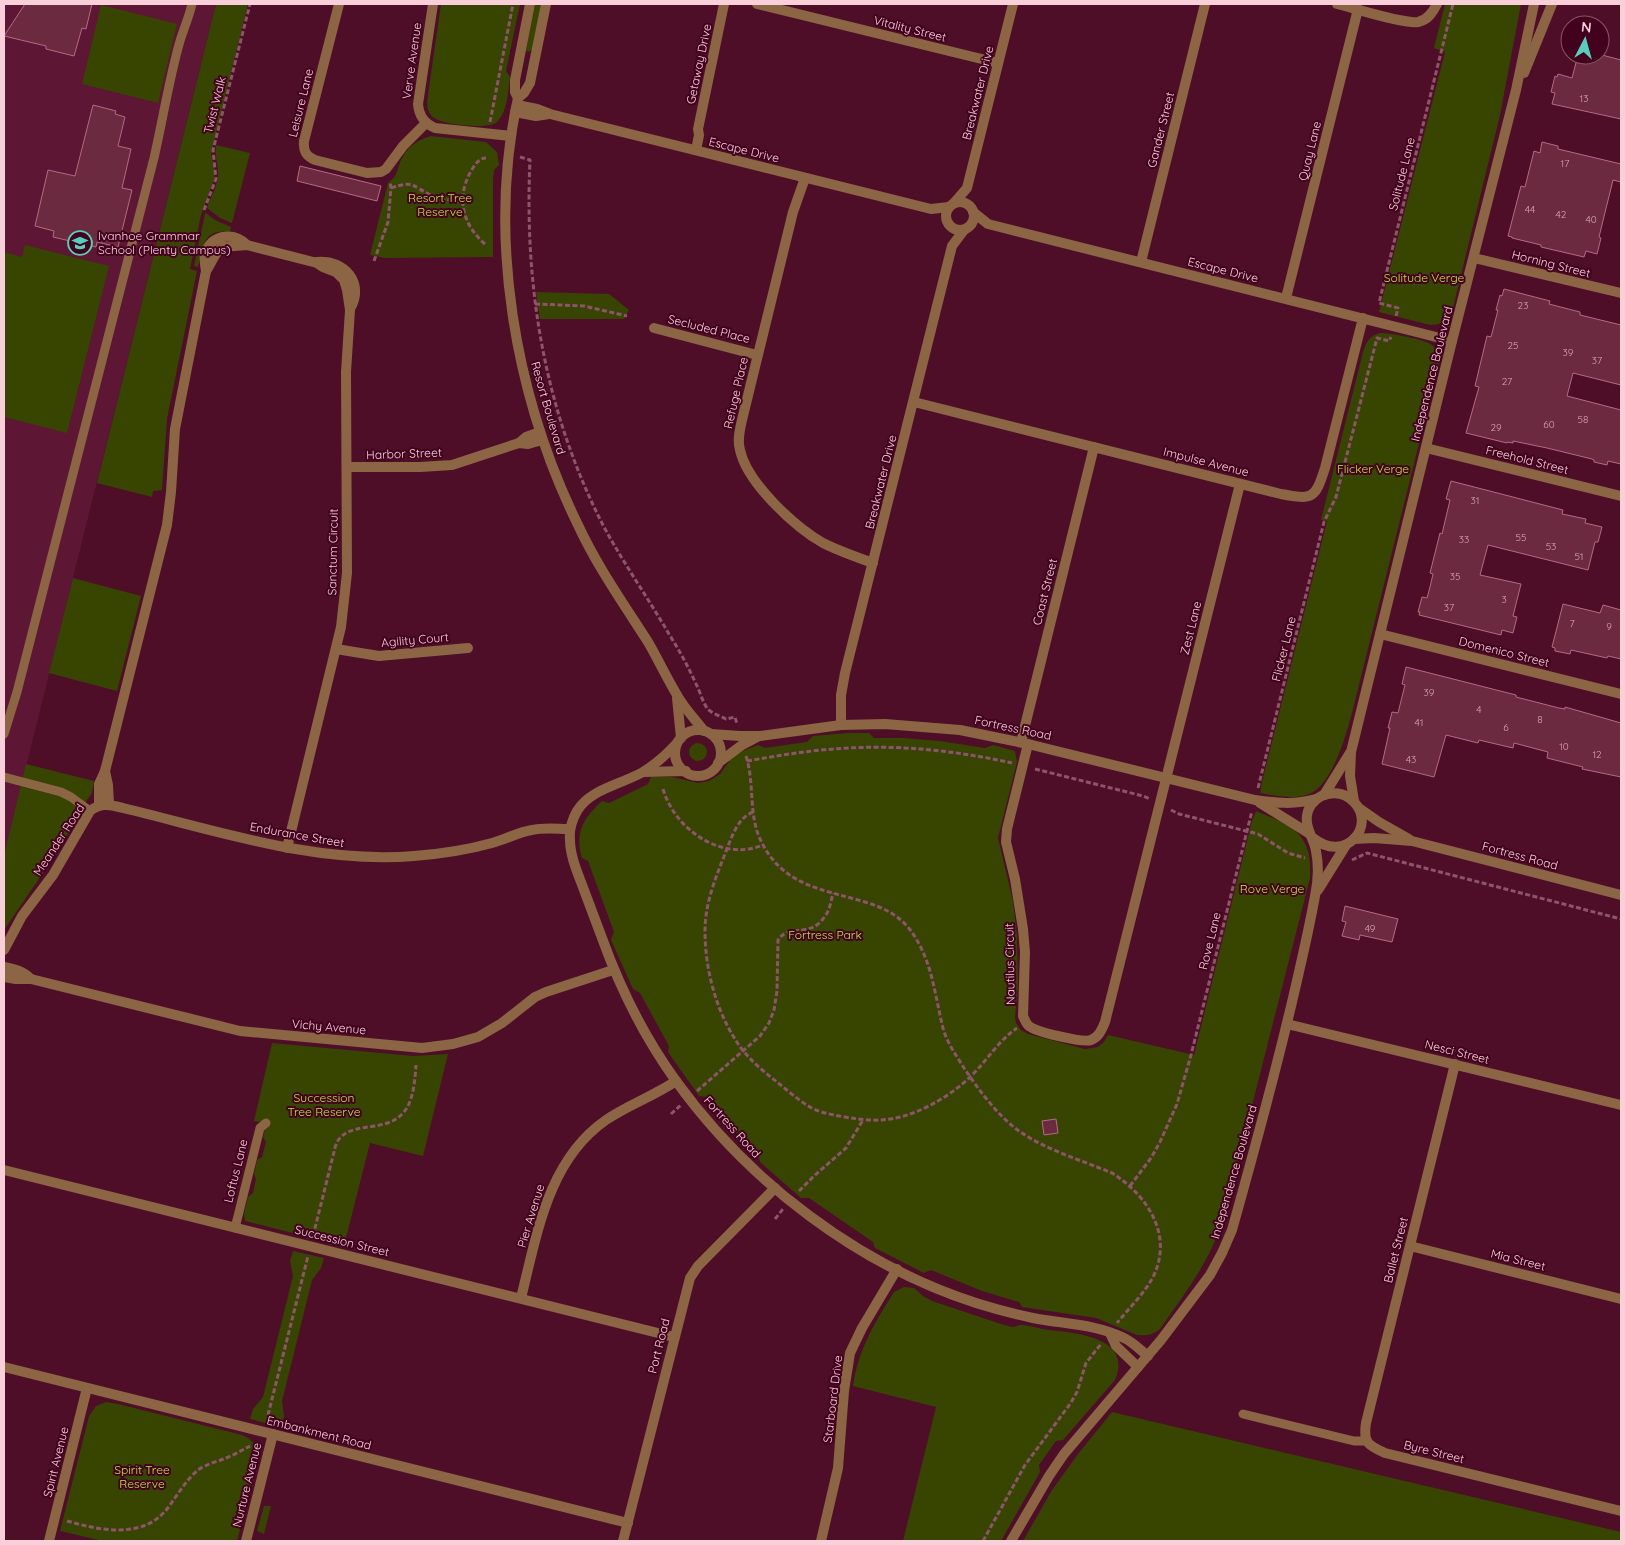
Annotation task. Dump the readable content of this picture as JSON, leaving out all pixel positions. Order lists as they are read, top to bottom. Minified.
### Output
{"streets":{"street":["Vitality Street","Verve Avenue","Getaway Drive","Breakwater Drive","Leisure Lane","Gander Street","Escape Drive","Quay Lane","Horning Street","Secluded Place","Independence Boulevard","Refuge Place","Resort Boulevard","Harbor Street","Freehold Street","Impulse Avenue","Sanctum Circuit","Coast Street","Zest Lane","Agility Court","Domenico Street","Fortress Road","Endurance Street","Meander Road","Nautilus Circuit","Vichy Avenue","Nesci Street","Pier Avenue","Succession Street","Ballet Street","Mia Street","Port Road","Starboard Drive","Embankment Road","Byre Street","Spirit Avenue","Nurture Avenue"],"lane":["Loftus Lane"],"path":["Twist Walk","Solitude Lane","Flicker Lane","Rove Lane"]},"crossings":[["Vitality Street","Breakwater Drive"],["Getaway Drive","Escape Drive"],["Breakwater Drive","Escape Drive"],["Breakwater Drive","Refuge Place"],["Breakwater Drive","Impulse Avenue"],["Breakwater Drive","Fortress Road"],["Gander Street","Escape Drive"],["Escape Drive","Quay Lane"],["Escape Drive","Independence Boulevard"],["Escape Drive","Refuge Place"],["Escape Drive","Resort Boulevard"],["Escape Drive","Impulse Avenue"],["Horning Street","Independence Boulevard"],["Secluded Place","Refuge Place"],["Independence Boulevard","Freehold Street"],["Independence Boulevard","Domenico Street"],["Independence Boulevard","Fortress Road"],["Independence Boulevard","Nesci Street"],["Resort Boulevard","Harbor Street"],["Resort Boulevard","Fortress Road"],["Harbor Street","Sanctum Circuit"],["Impulse Avenue","Coast Street"],["Impulse Avenue","Zest Lane"],["Sanctum Circuit","Agility Court"],["Sanctum Circuit","Endurance Street"],["Sanctum Circuit","Meander Road"],["Coast Street","Fortress Road"],["Coast Street","Nautilus Circuit"],["Zest Lane","Fortress Road"],["Fortress Road","Endurance Street"],["Fortress Road","Rove Lane"],["Fortress Road","Nautilus Circuit"],["Fortress Road","Vichy Avenue"],["Fortress Road","Pier Avenue"],["Fortress Road","Port Road"],["Fortress Road","Starboard Drive"],["Endurance Street","Meander Road"],["Nesci Street","Ballet Street"],["Loftus Lane","Succession Street"],["Pier Avenue","Succession Street"],["Succession Street","Port Road"],["Ballet Street","Mia Street"],["Ballet Street","Byre Street"],["Port Road","Embankment Road"],["Embankment Road","Spirit Avenue"],["Embankment Road","Nurture Avenue"]],"parks":["Resort Tree Reserve","Solitude Verge","Flicker Verge","Rove Verge","Fortress Park","Succession Tree Reserve","Spirit Tree Reserve"],"places":{"school or university":["Ivanhoe Grammar School (Plenty Campus)"]},"house_numbers":["13","17","44","42","40","23","25","39","37","27","58","60","29","31","55","33","53","51","35","3","37","7","9","39","4","8","41","6","10","12","43","49"],"north":"top"}
